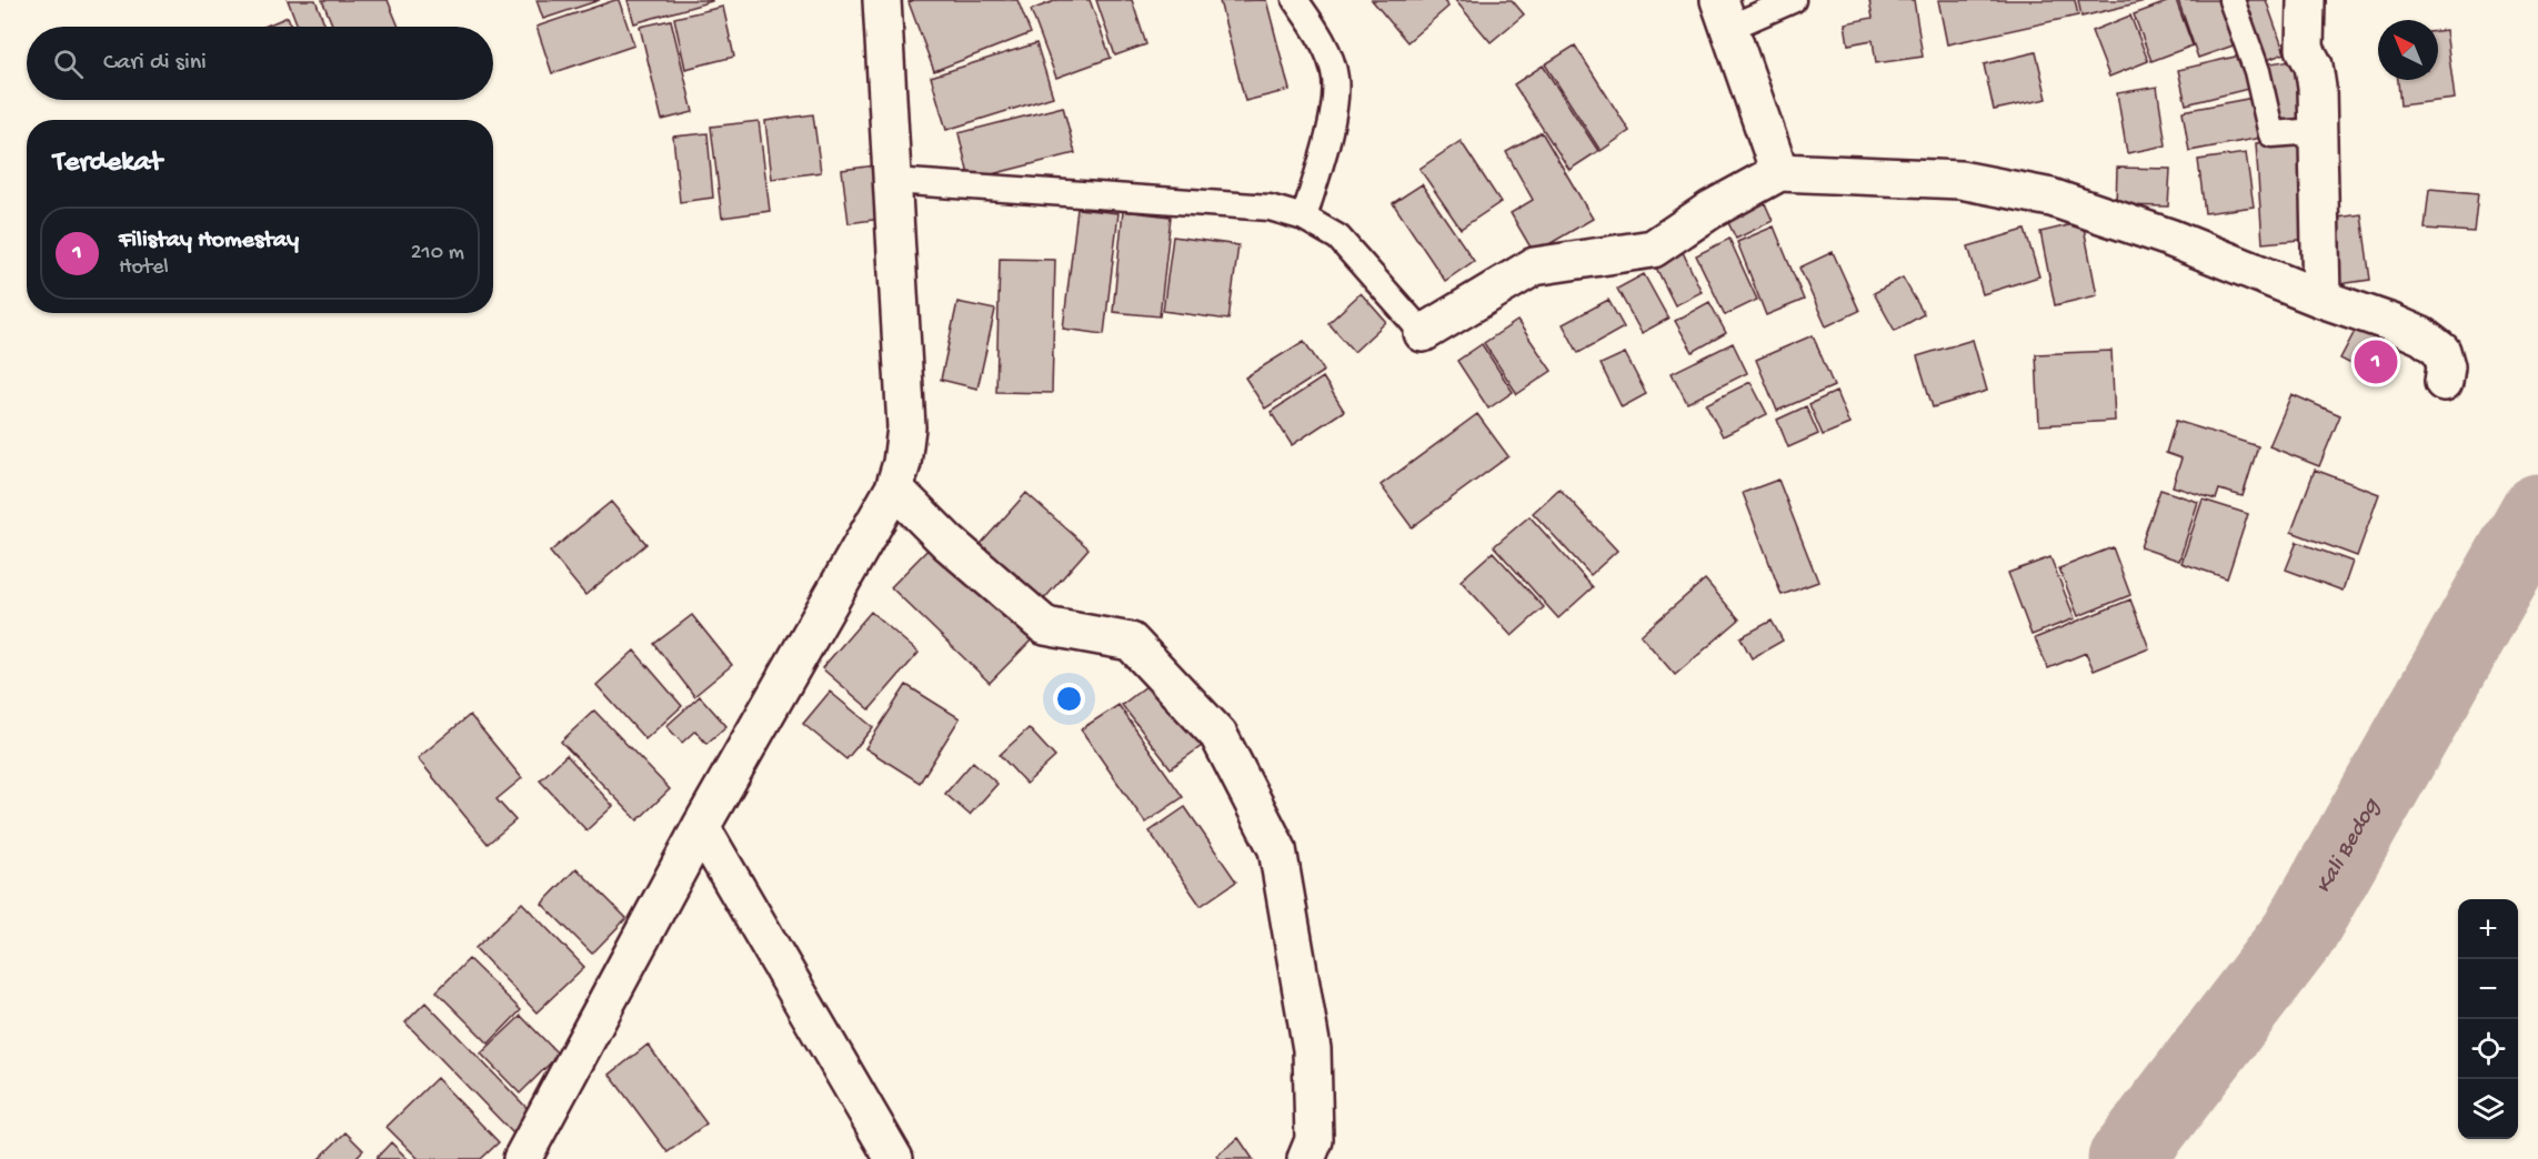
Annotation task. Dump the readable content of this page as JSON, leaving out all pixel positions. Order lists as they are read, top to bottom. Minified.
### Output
{"water":["Kali Bedog"],"north":"top left","page":{"search":"Cari di sini","heading":"Terdekat","list":[{"mark":"1","name":"Filistay Homestay","note":"Hotel","value":"210 m"}],"pins":"1","map_buttons":["+","−"]}}
